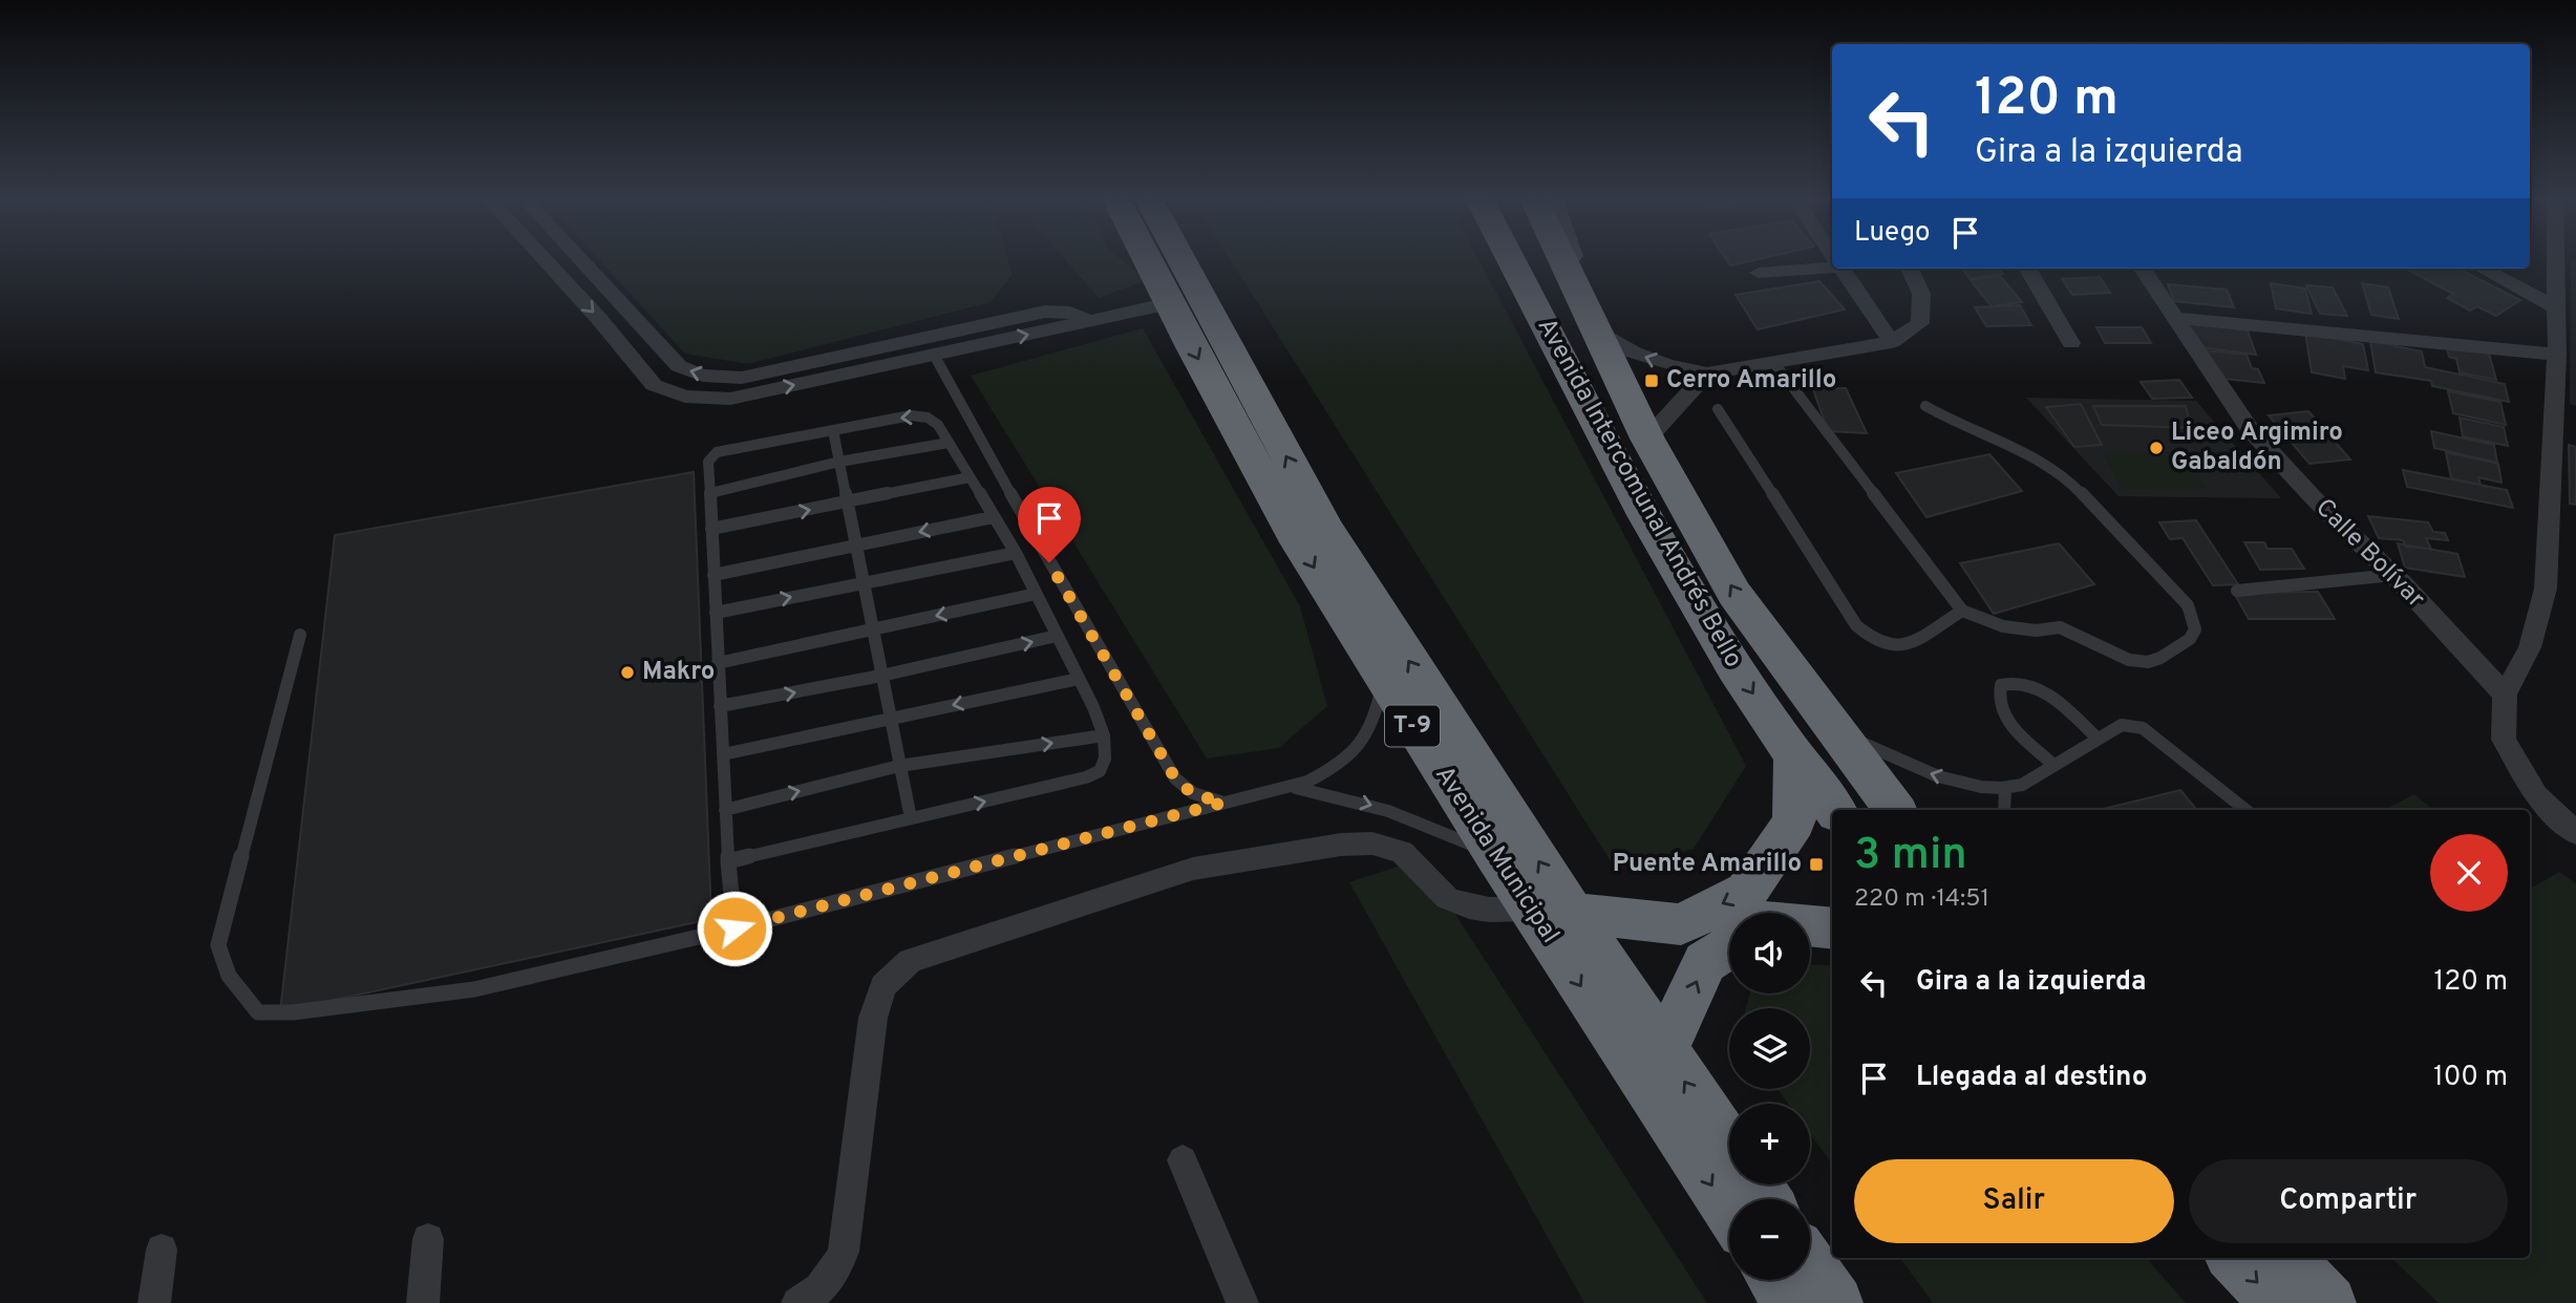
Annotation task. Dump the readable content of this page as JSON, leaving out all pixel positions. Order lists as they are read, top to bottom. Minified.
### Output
{"streets":{"highway":["Avenida Intercomunal Andrés Bello","T-9","Avenida Municipal"],"street":["Calle Bolívar"]},"places":{"transit":["Cerro Amarillo","Puente Amarillo"],"other":["Liceo Argimiro Gabaldón","Makro"]},"page":{"turn":["120 m","Gira a la izquierda"],"then":"Luego","heading":["3 min","220 m · 14:51"],"map_buttons":["+","−"],"list":[{"name":"Gira a la izquierda","value":"120 m"},{"name":"Llegada al destino","value":"100 m"}],"buttons":["Salir","Compartir"]}}
